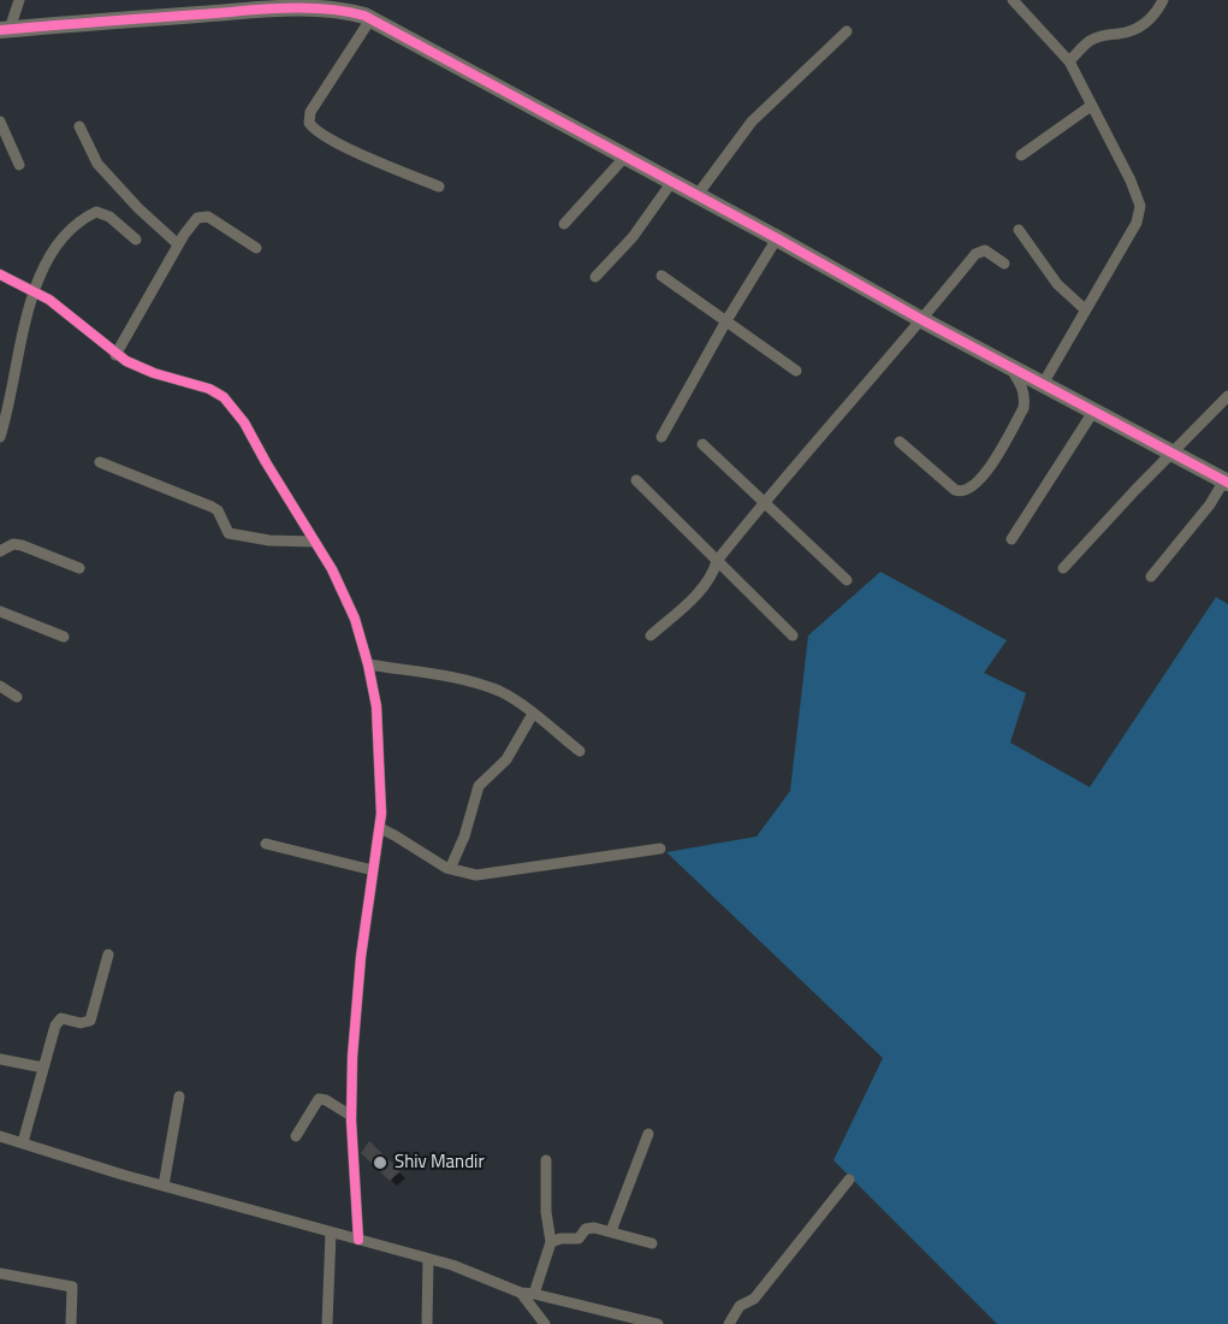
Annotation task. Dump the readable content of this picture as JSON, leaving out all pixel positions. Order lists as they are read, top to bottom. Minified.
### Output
{"places":["Shiv Mandir"]}
